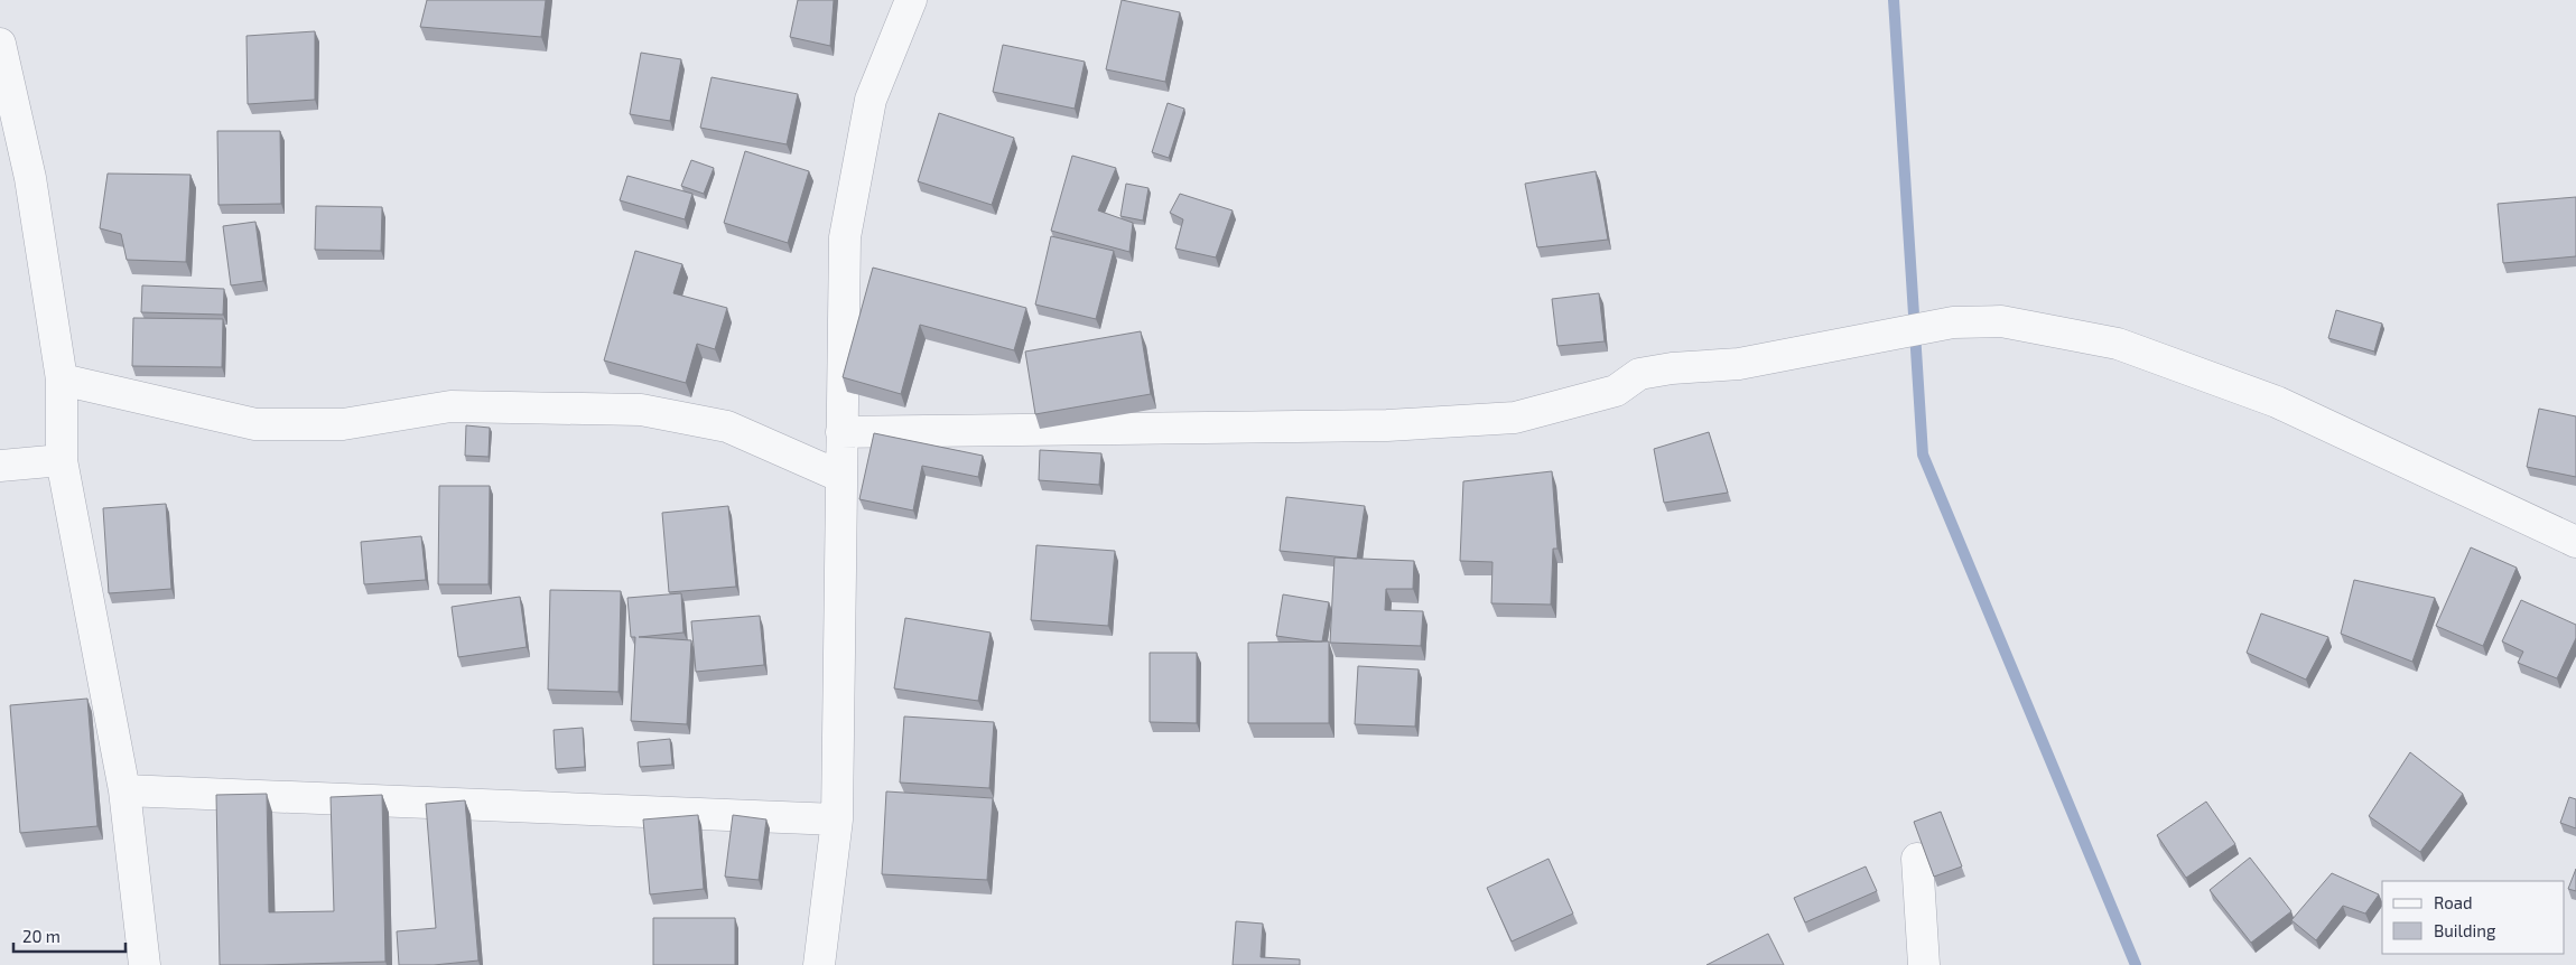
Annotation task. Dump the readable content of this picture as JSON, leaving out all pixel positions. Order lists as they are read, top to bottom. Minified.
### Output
{"legend":["Road","Building"],"scale_bar":"20 m"}
